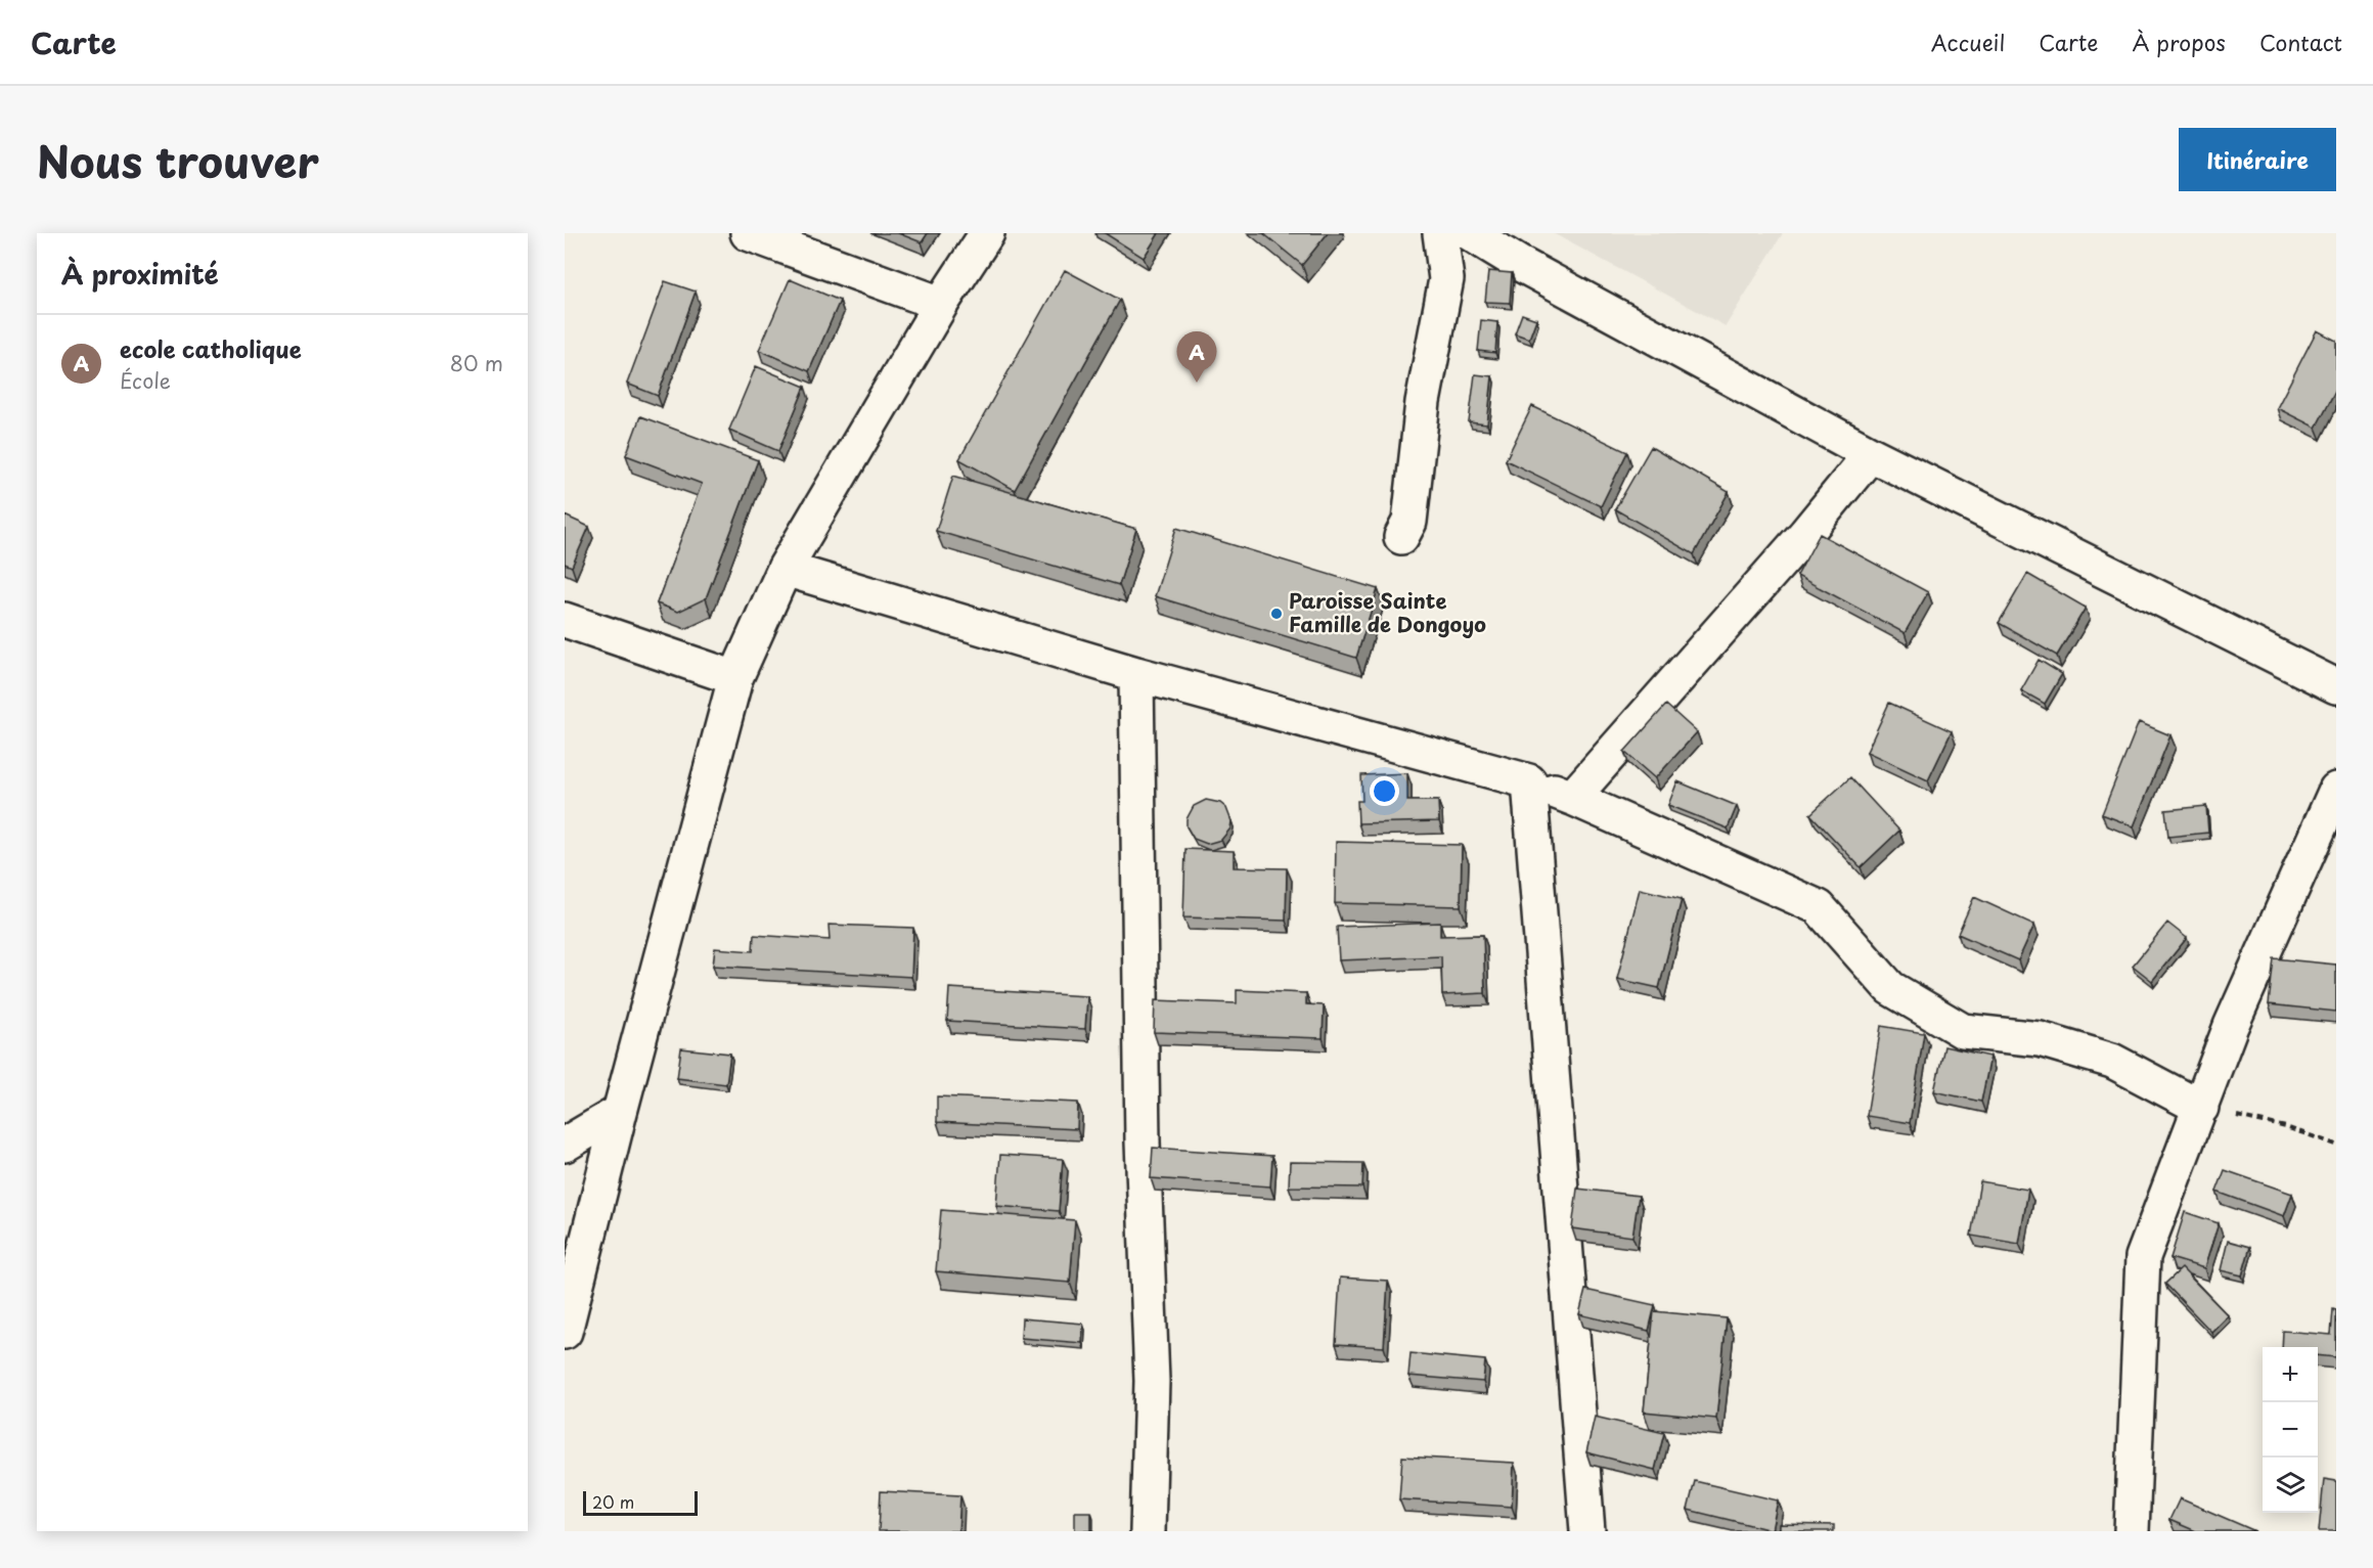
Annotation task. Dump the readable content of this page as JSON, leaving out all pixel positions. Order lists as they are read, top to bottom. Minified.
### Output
{"places":["Paroisse Sainte Famille de Dongoyo"],"scale_bar":"20 m","page":{"header":"Carte","nav":["Accueil","Carte","À propos","Contact"],"title":"Nous trouver","buttons":"Itinéraire","heading":"À proximité","list":[{"mark":"A","name":"ecole catholique","note":"École","value":"80 m"}],"pins":"A","map_buttons":["+","−"],"scale":"20 m"}}
